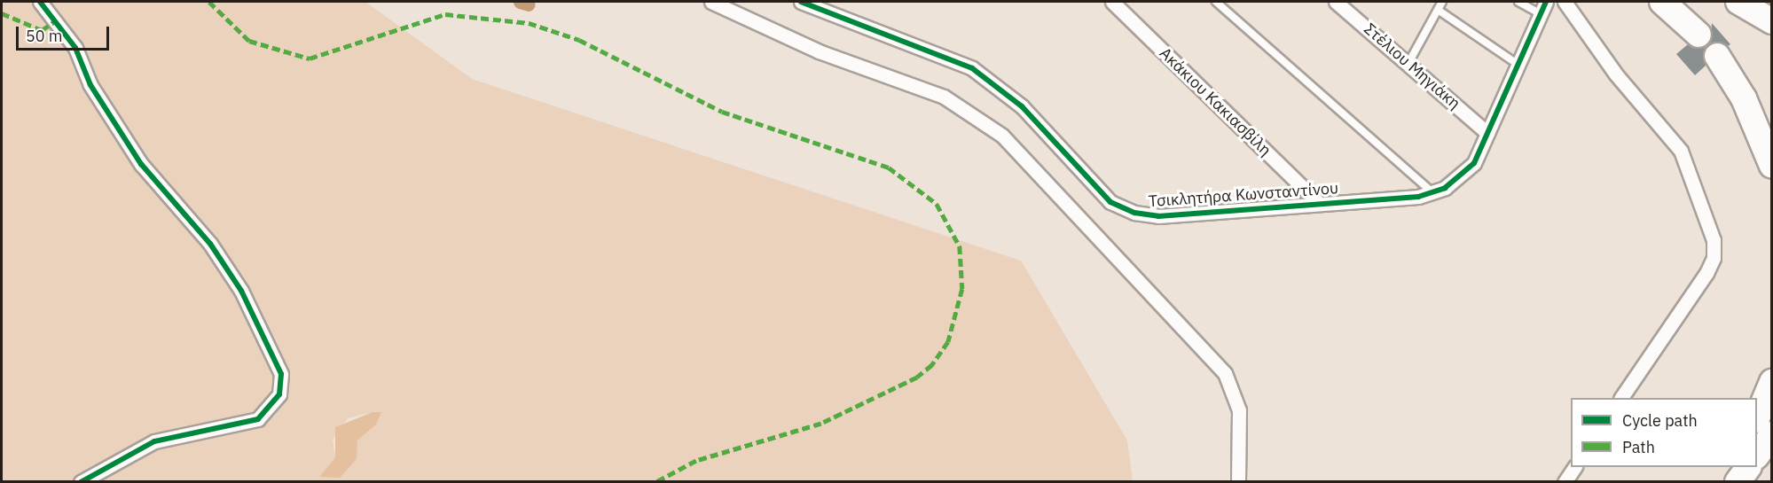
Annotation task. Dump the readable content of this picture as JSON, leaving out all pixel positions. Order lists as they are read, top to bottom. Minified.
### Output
{"streets":{"street":["Στέλιου Μηγιάκη","Ακάκιου Κακιασβίλη","Τσικλητήρα Κωνσταντίνου"]},"crossings":[["Στέλιου Μηγιάκη","Τσικλητήρα Κωνσταντίνου"],["Ακάκιου Κακιασβίλη","Τσικλητήρα Κωνσταντίνου"]],"legend":["Cycle path","Path"],"scale_bar":"50 m"}
